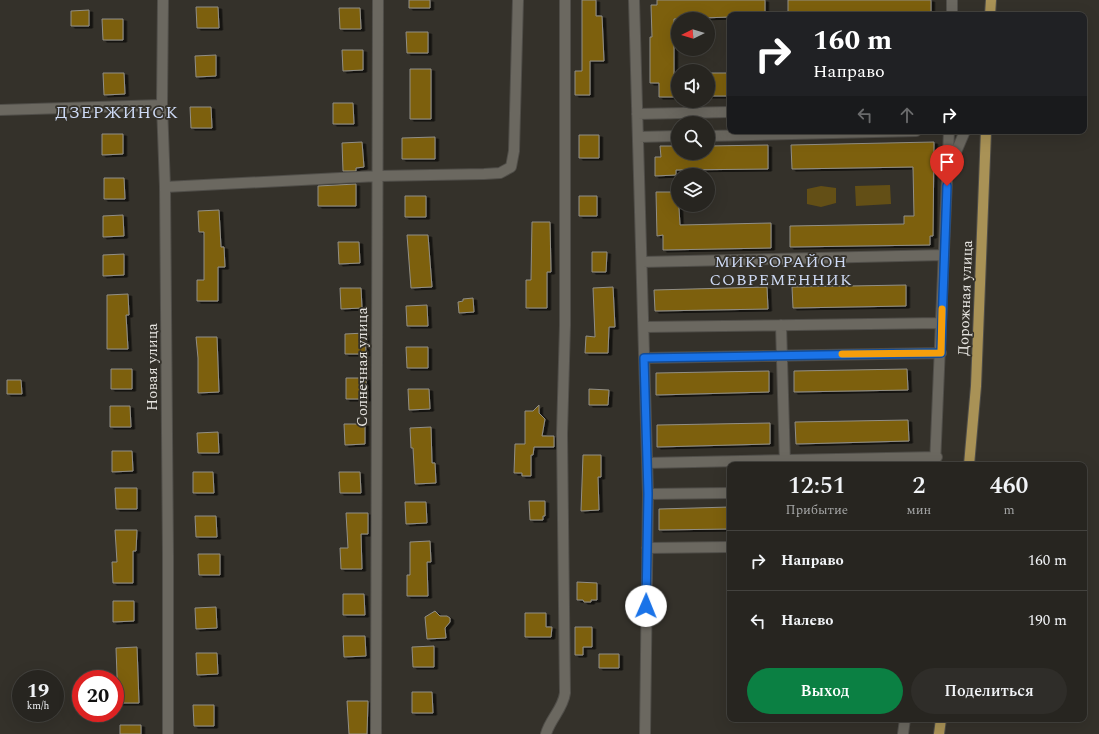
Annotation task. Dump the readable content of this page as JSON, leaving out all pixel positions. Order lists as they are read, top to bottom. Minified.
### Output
{"streets":{"main road":["Дорожная улица"],"street":["Новая улица","Солнечная улица"]},"districts":["ДЗЕРЖИНСК","МИКРОРАЙОН СОВРЕМЕННИК"],"north":"left","page":{"turn":["160 m","Направо"],"eta":["12:51","Прибытие","2","мин","460","m"],"list":[{"name":"Направо","value":"160 m"},{"name":"Налево","value":"190 m"}],"buttons":["Выход","Поделиться"],"speed":"19 km/h","limit":"20"}}
